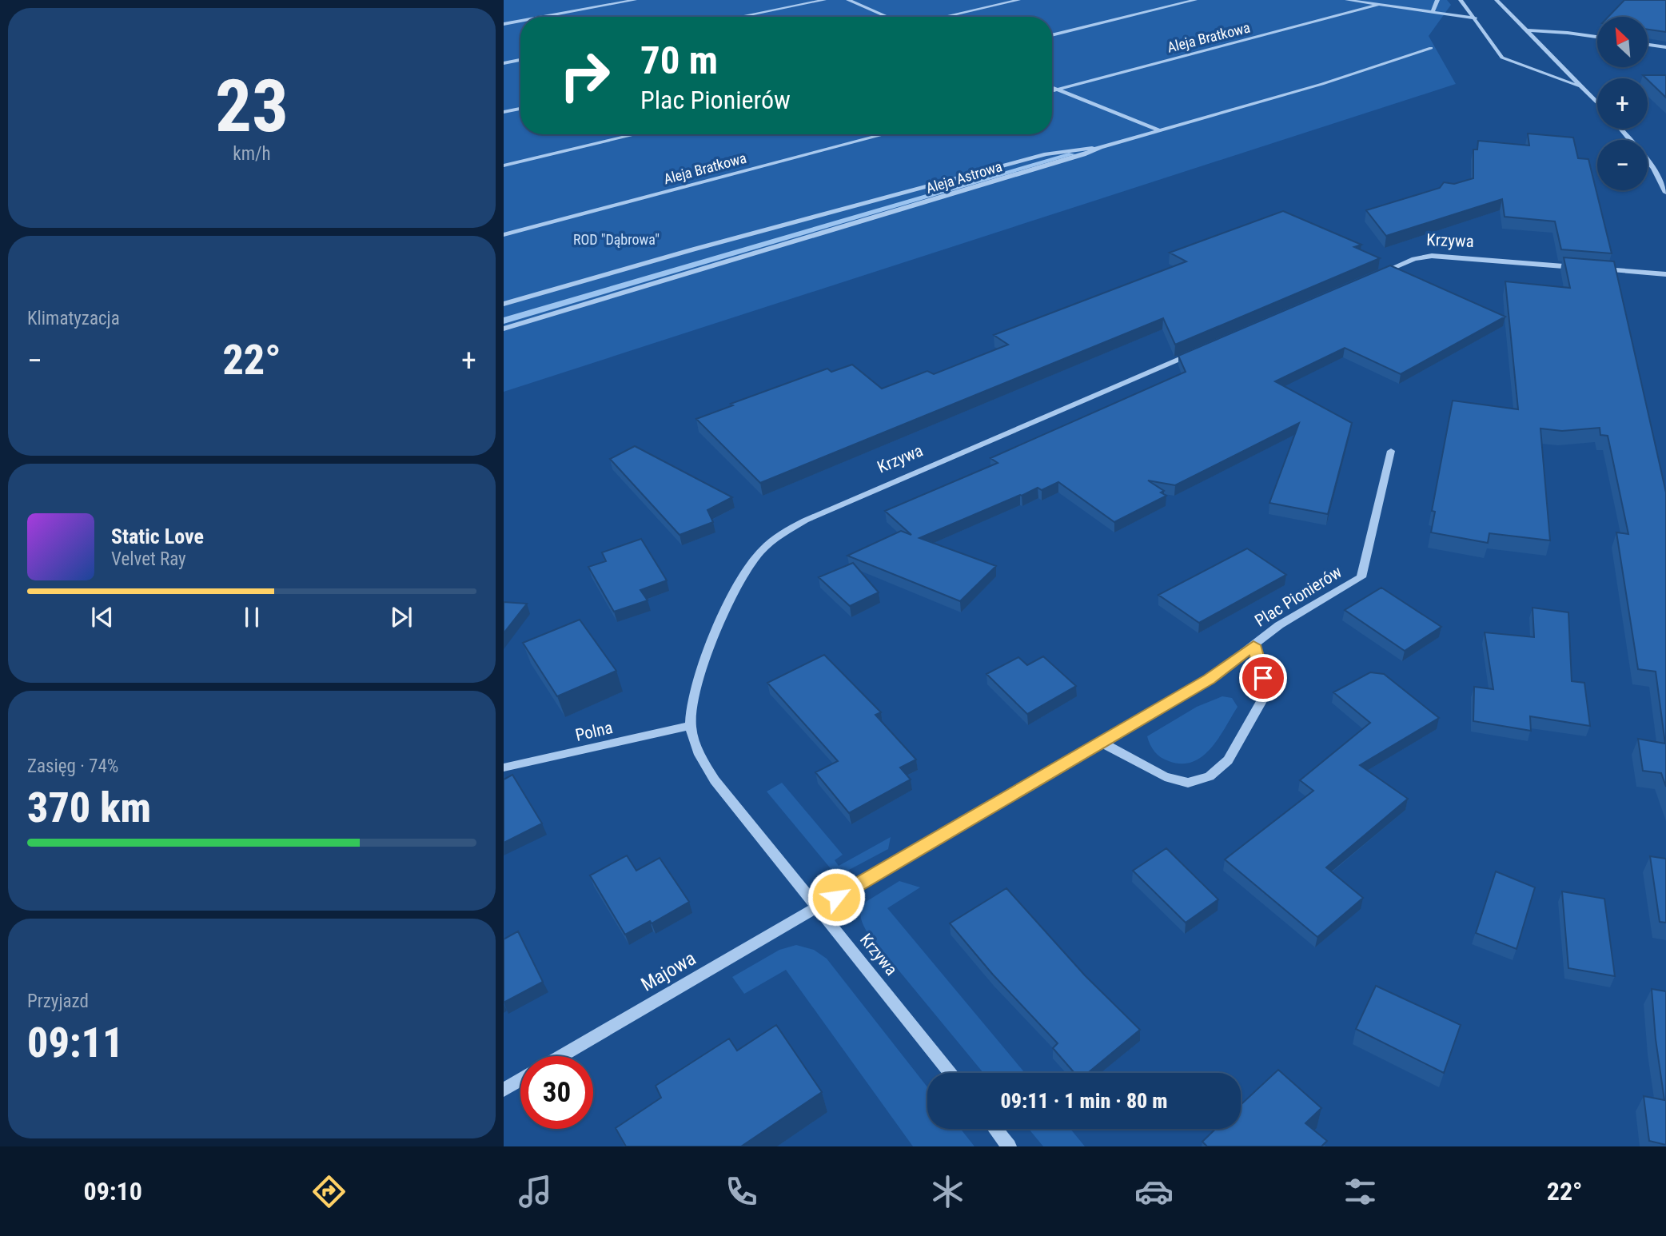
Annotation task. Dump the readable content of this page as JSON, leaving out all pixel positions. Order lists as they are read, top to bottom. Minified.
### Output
{"streets":{"street":["Aleja Bratkowa","Aleja Astrowa","Krzywa","Plac Pionierów","Polna","Majowa"]},"crossings":[["Krzywa","Plac Pionierów"],["Krzywa","Polna"],["Krzywa","Majowa"],["Plac Pionierów","Majowa"]],"parks":["ROD \"Dąbrowa\""],"north":"top left","page":{"tile":[["23","km/h"],"Klimatyzacja",["Zasięg · 74%","370 km"],["Przyjazd","09:11"]],"map_buttons":["+","−"],"turn":["70 m","Plac Pionierów"],"heat":["−","22°","+"],"song":["Static Love","Velvet Ray"],"limit":"30","trip":"09:11 · 1 min · 80 m","tabs":["09:10","22°"]}}
